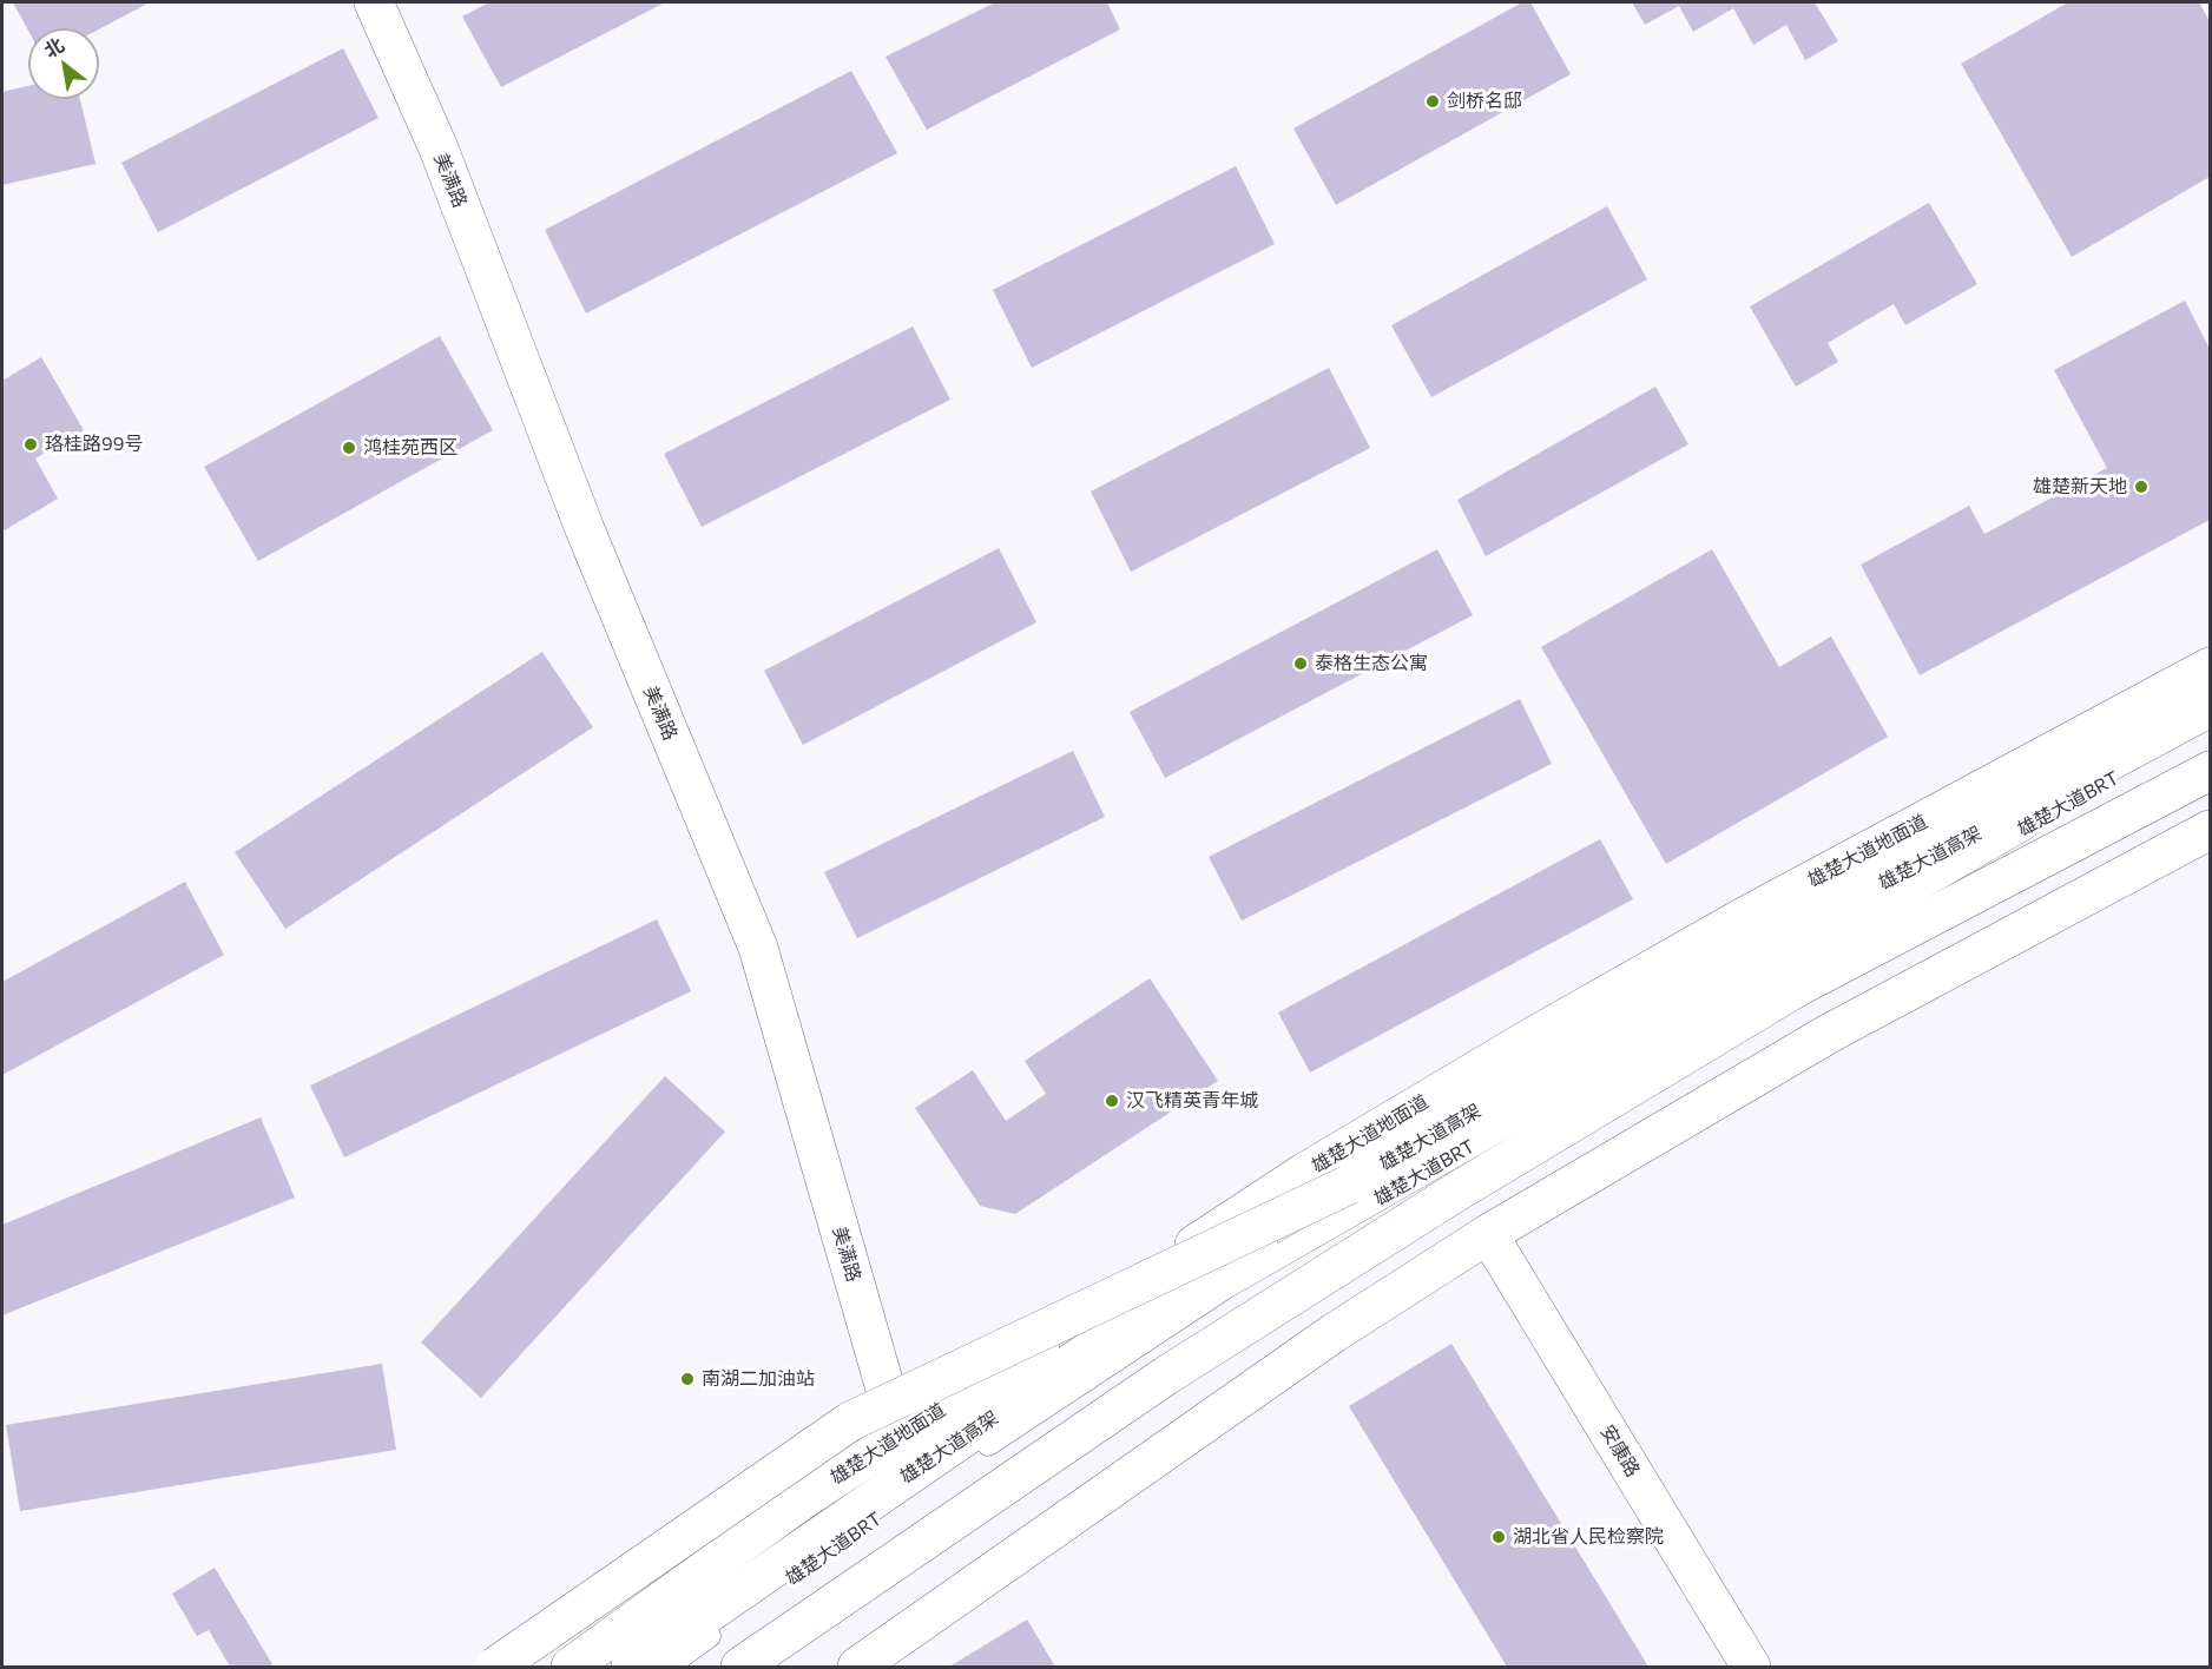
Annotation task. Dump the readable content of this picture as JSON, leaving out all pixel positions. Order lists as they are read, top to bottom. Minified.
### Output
{"streets":{"main road":["美满路","雄楚大道地面道","雄楚大道高架","安康路"],"lane":["雄楚大道BRT"]},"crossings":[["美满路","雄楚大道地面道"]],"places":["剑桥名邸","珞桂路99号","鸿桂苑西区","雄楚新天地","泰格生态公寓","汉飞精英青年城","南湖二加油站","湖北省人民检察院"],"north":"top left"}
